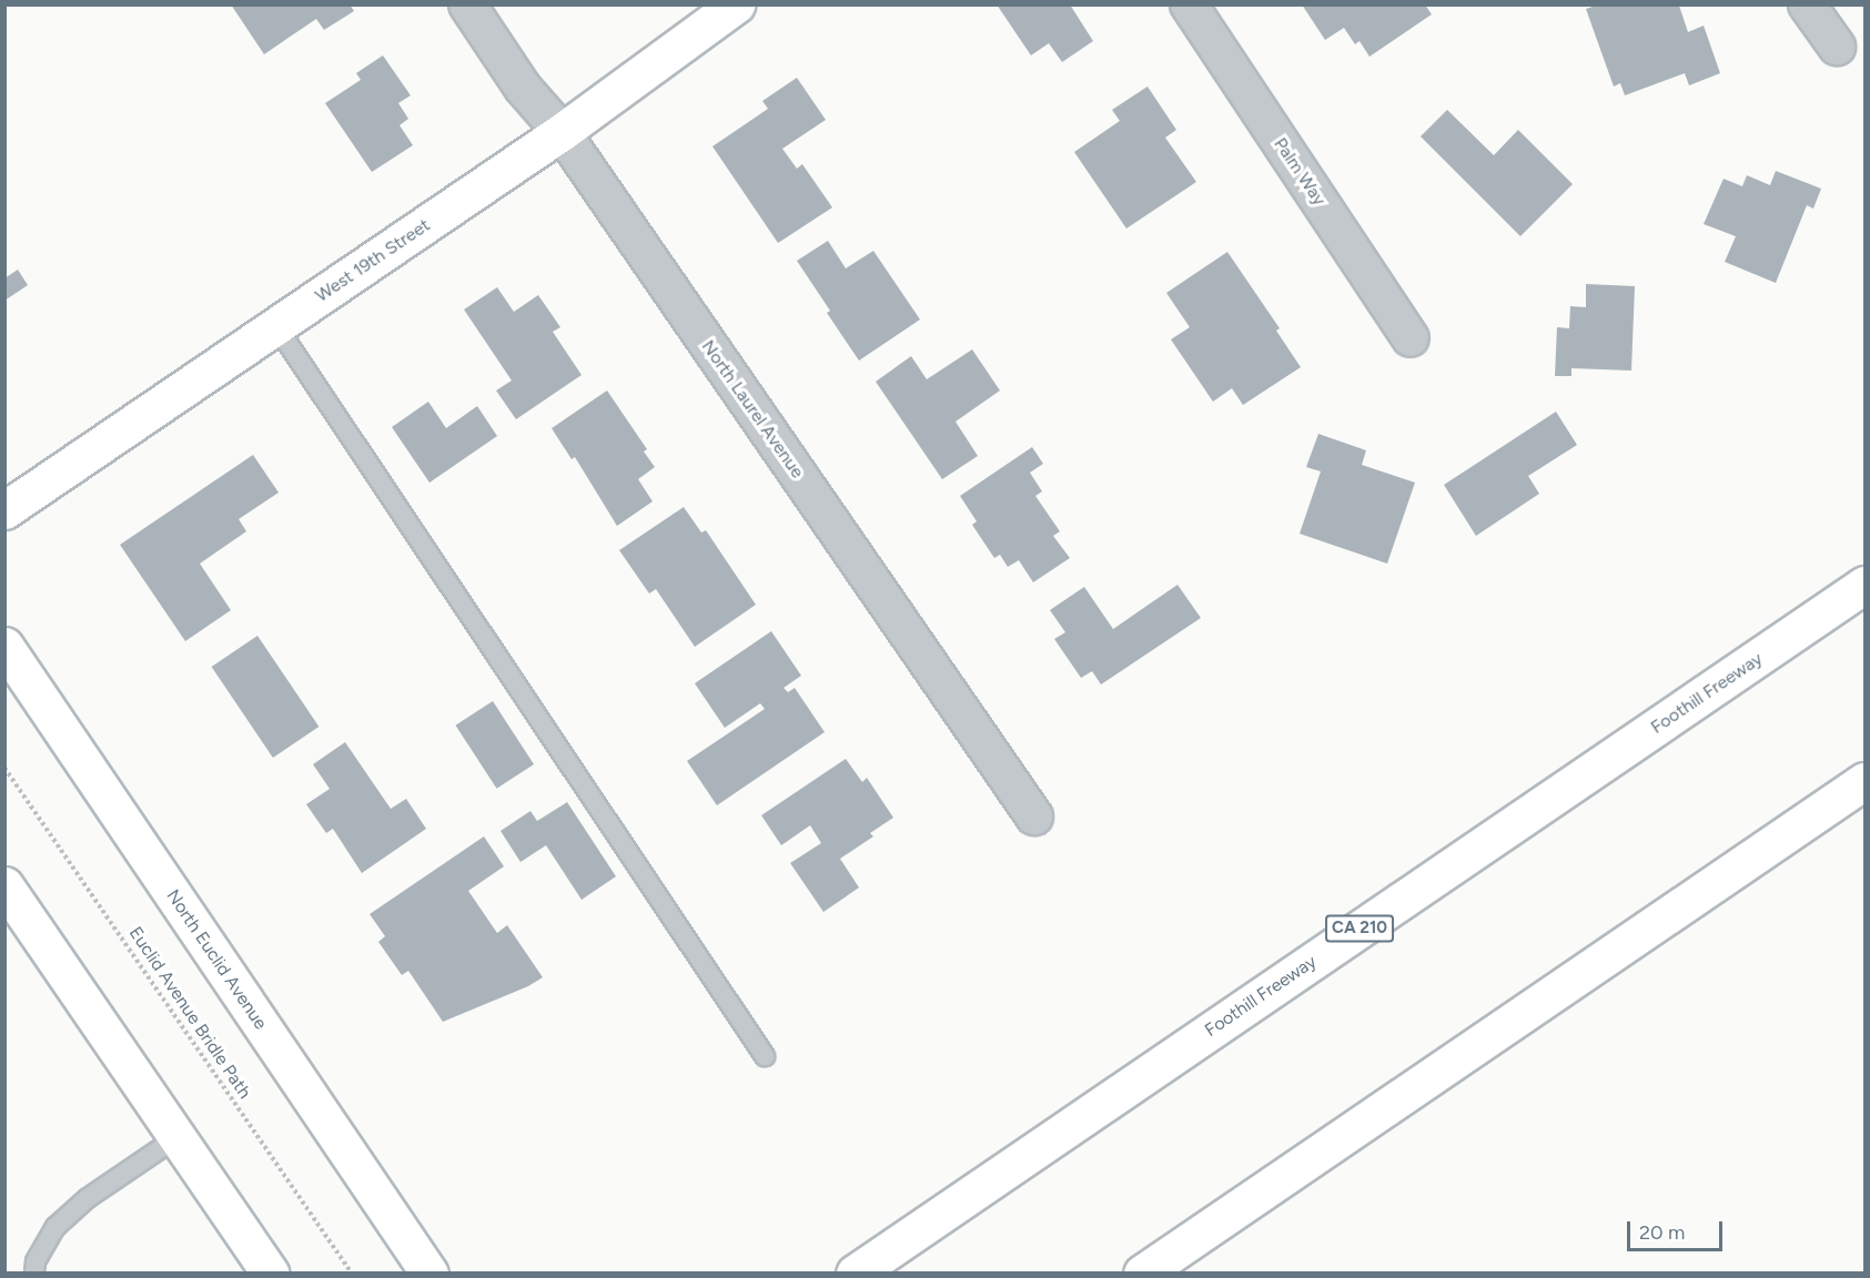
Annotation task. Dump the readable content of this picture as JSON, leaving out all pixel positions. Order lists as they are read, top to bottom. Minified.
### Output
{"streets":{"main road":["West 19th Street","Foothill Freeway","CA 210","North Euclid Avenue"],"street":["Palm Way","North Laurel Avenue"],"path":["Euclid Avenue Bridle Path"]},"crossings":[["West 19th Street","North Laurel Avenue"]],"scale_bar":"20 m"}
